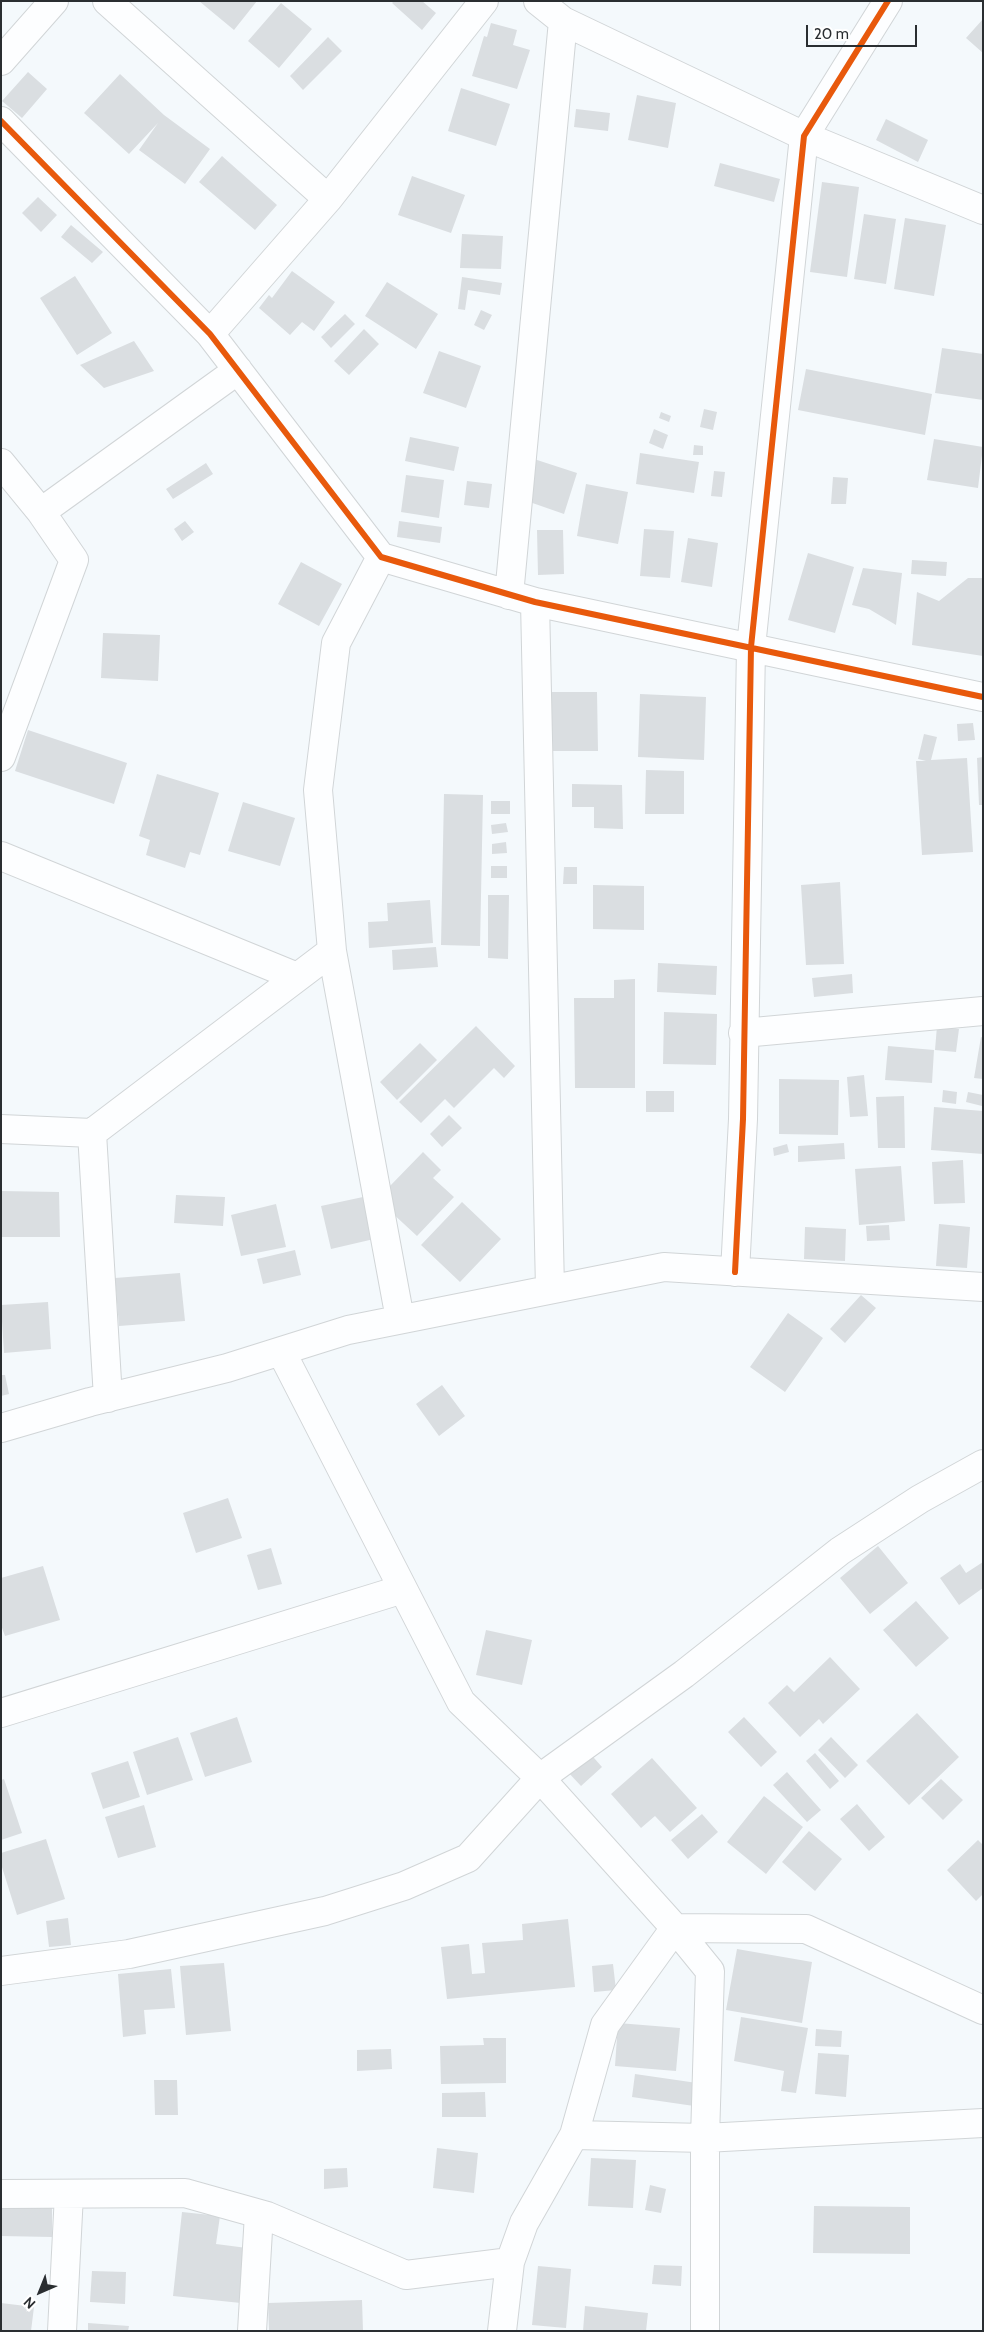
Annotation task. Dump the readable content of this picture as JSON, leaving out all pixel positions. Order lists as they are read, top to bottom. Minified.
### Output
{"scale_bar":"20 m","north":"bottom left"}
